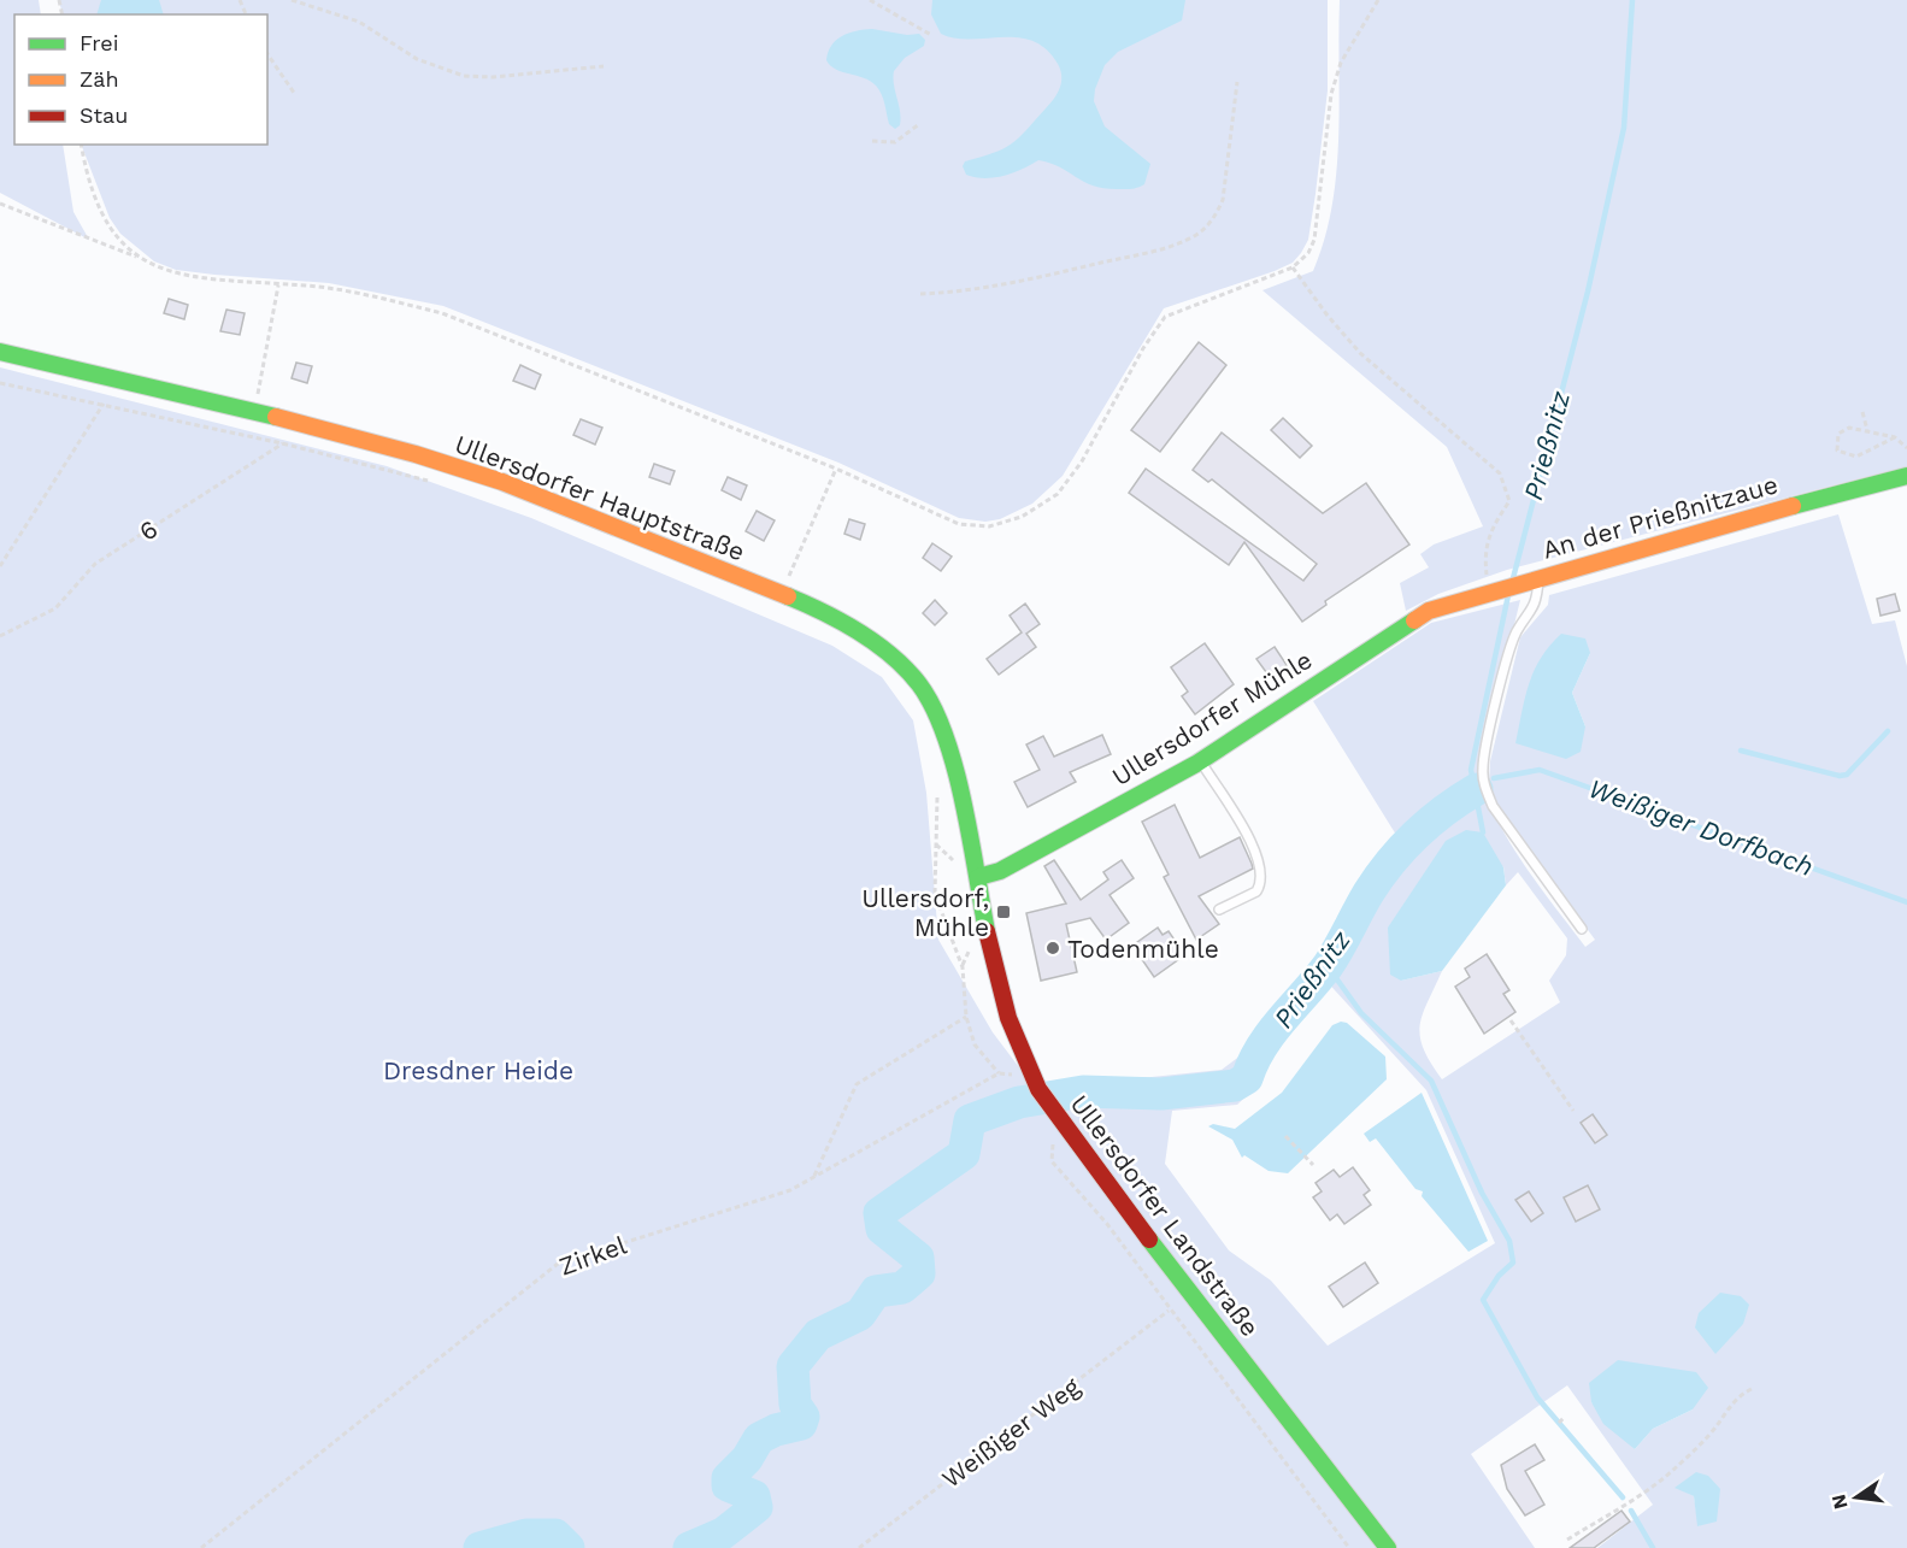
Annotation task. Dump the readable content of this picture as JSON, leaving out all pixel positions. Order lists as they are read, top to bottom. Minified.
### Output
{"streets":{"main road":["Ullersdorfer Hauptstraße","An der Prießnitzaue","Ullersdorfer Mühle","Ullersdorfer Landstraße"],"path":["6","Zirkel","Weißiger Weg"]},"crossings":[["Ullersdorfer Hauptstraße","6"],["Ullersdorfer Hauptstraße","Ullersdorfer Mühle"],["Ullersdorfer Hauptstraße","Ullersdorfer Landstraße"],["An der Prießnitzaue","Ullersdorfer Mühle"],["Ullersdorfer Mühle","Ullersdorfer Landstraße"]],"water":["Prießnitz","Weißiger Dorfbach"],"parks":["Dresdner Heide"],"places":{"transit":["Ullersdorf, Mühle"],"other":["Todenmühle"]},"legend":["Frei","Zäh","Stau"],"north":"left"}
